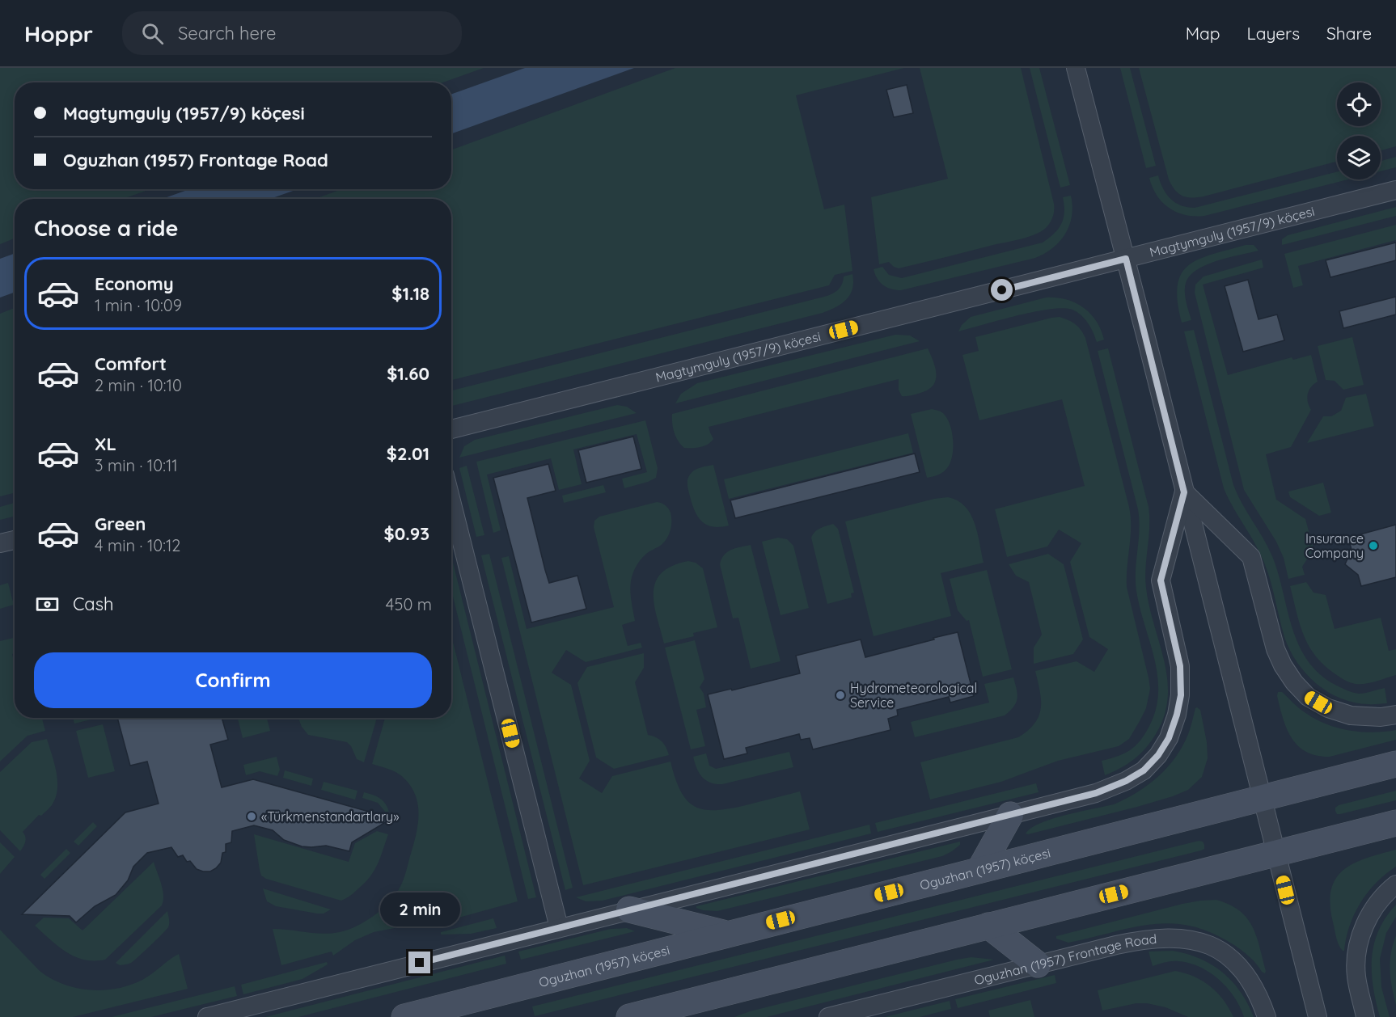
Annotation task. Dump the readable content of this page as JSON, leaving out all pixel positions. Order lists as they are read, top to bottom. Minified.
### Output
{"streets":{"main road":["Oguzhan (1957) köçesi"],"street":["Magtymguly (1957/9) köçesi","Oguzhan (1957) Frontage Road"]},"places":["Insurance Company","Hydrometeorological Service","«Türkmenstandartlary»"],"page":{"header":"Hoppr","search":"Search here","nav":["Map","Layers","Share"],"banner":["Magtymguly (1957/9) köçesi","Oguzhan (1957) Frontage Road"],"heading":"Choose a ride","list":[{"name":"Economy","note":"1 min · 10:09","value":"$1.18"},{"name":"Comfort","note":"2 min · 10:10","value":"$1.60"},{"name":"XL","note":"3 min · 10:11","value":"$2.01"},{"name":"Green","note":"4 min · 10:12","value":"$0.93"}],"pay":["Cash","450 m"],"buttons":"Confirm","bubble":"2 min"}}
